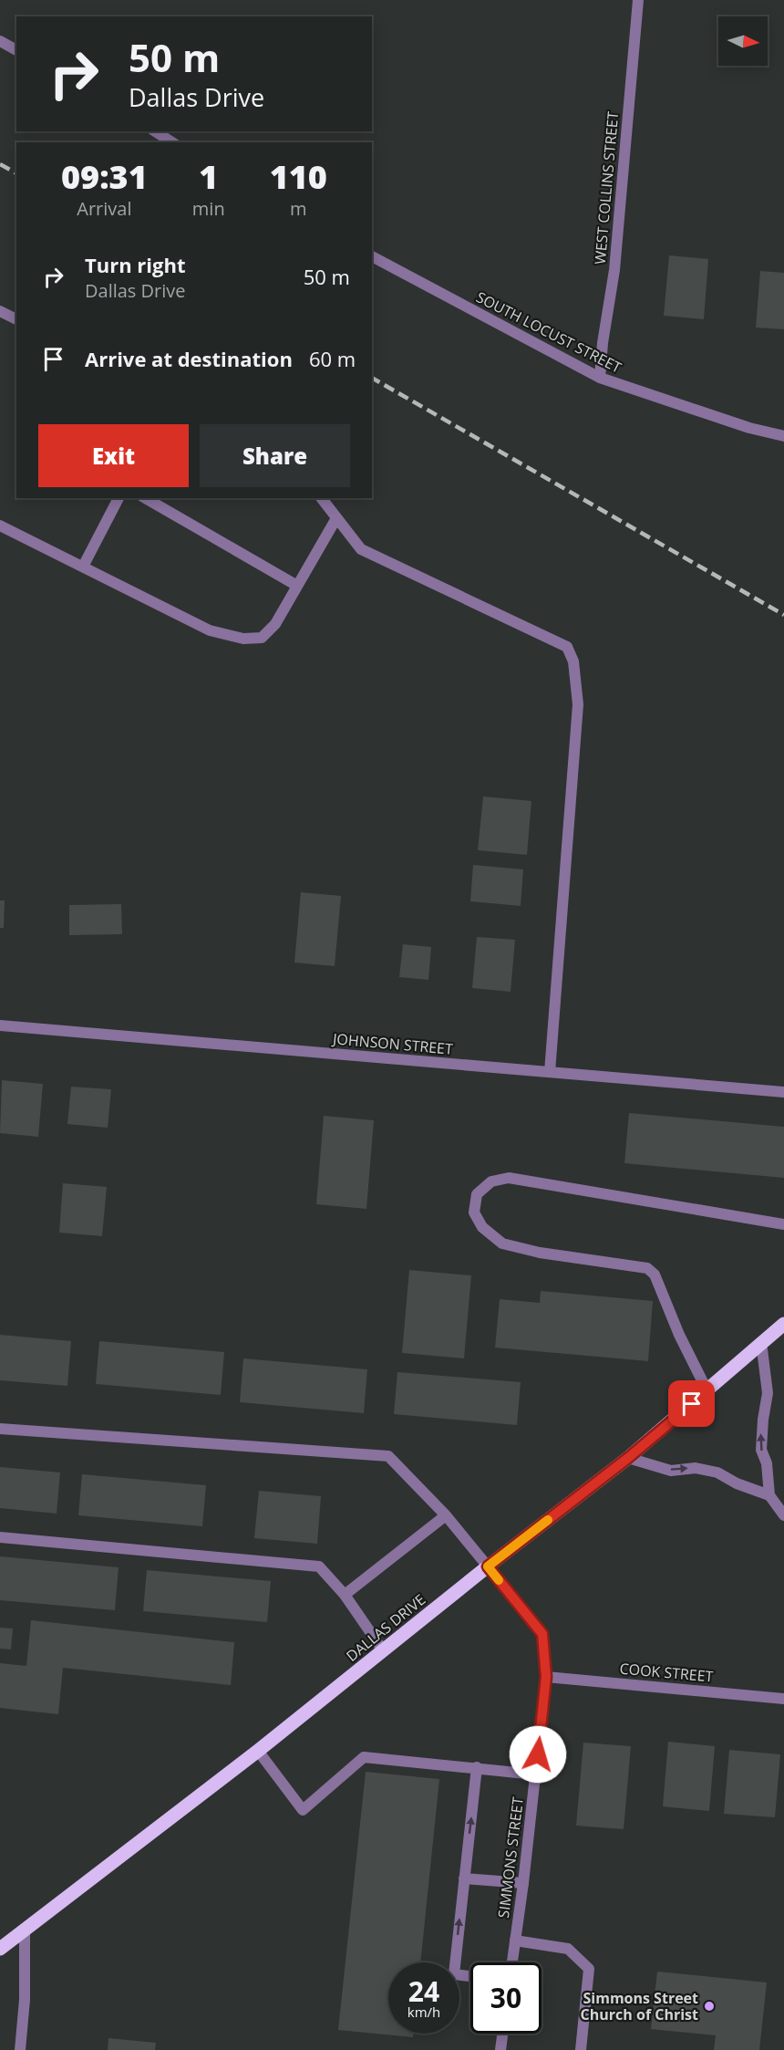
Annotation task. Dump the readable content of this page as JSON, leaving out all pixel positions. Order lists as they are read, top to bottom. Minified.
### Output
{"streets":{"main road":["DALLAS DRIVE"],"street":["WEST COLLINS STREET","SOUTH LOCUST STREET","JOHNSON STREET","COOK STREET","SIMMONS STREET"]},"crossings":[["WEST COLLINS STREET","SOUTH LOCUST STREET"],["DALLAS DRIVE","SIMMONS STREET"],["COOK STREET","SIMMONS STREET"]],"places":["Simmons Street Church of Christ"],"north":"right","page":{"turn":["50 m","Dallas Drive"],"eta":["09:31","Arrival","1","min","110","m"],"list":[{"name":"Turn right","note":"Dallas Drive","value":"50 m"},{"name":"Arrive at destination","value":"60 m"}],"buttons":["Exit","Share"],"speed":"24 km/h","limit":"30"}}
